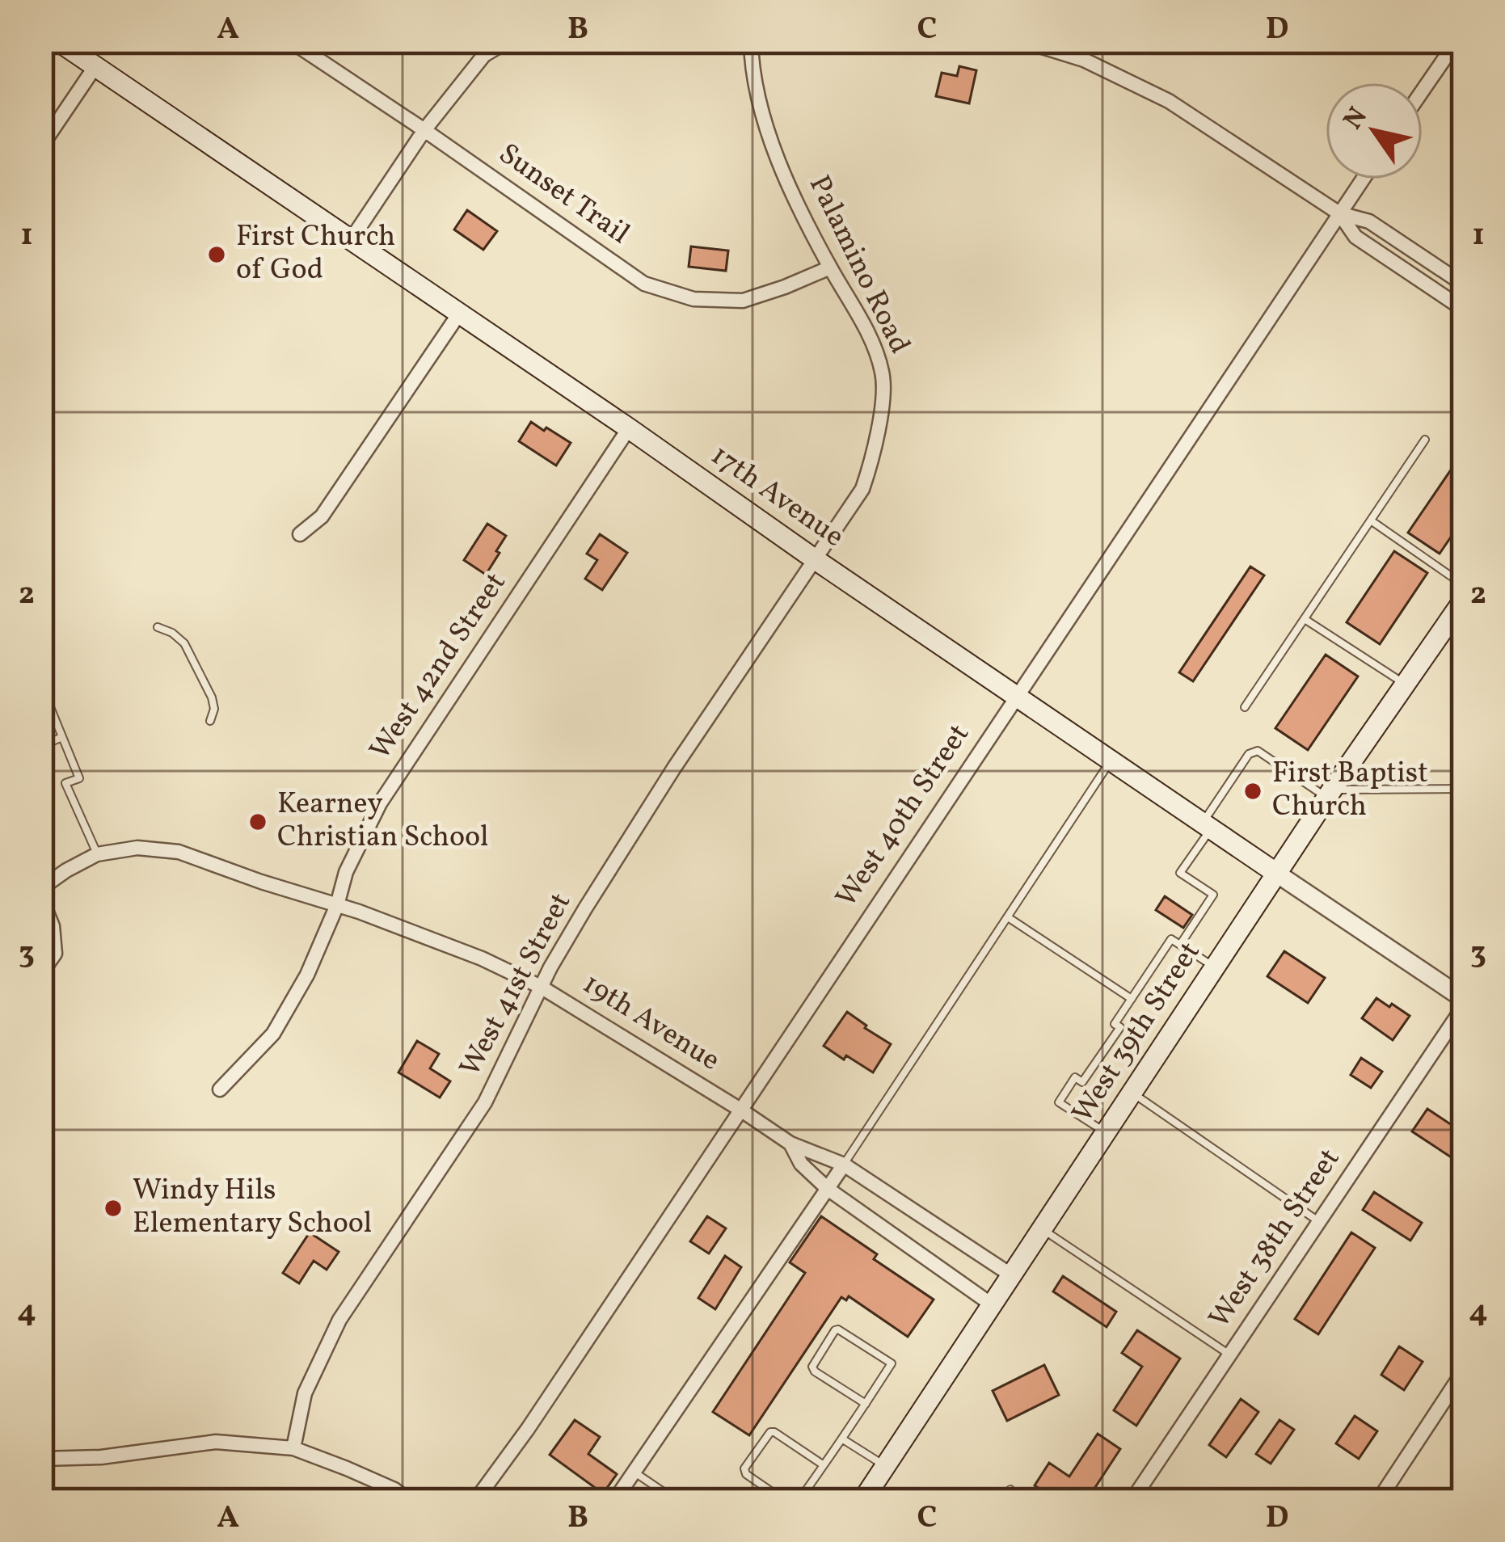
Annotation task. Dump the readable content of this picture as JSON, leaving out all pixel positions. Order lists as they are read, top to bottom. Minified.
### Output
{"streets":{"main road":["17th Avenue","West 39th Street"],"street":["Sunset Trail","Palamino Road","West 42nd Street","West 40th Street","West 41st Street","19th Avenue","West 38th Street"]},"crossings":[["Sunset Trail","Palamino Road"],["Palamino Road","17th Avenue"],["Palamino Road","West 41st Street"],["17th Avenue","West 42nd Street"],["17th Avenue","West 40th Street"],["17th Avenue","West 41st Street"],["17th Avenue","West 39th Street"],["17th Avenue","West 38th Street"],["West 42nd Street","19th Avenue"],["West 40th Street","19th Avenue"],["West 41st Street","19th Avenue"],["19th Avenue","West 39th Street"]],"places":["First Church of God","First Baptist Church","Kearney Christian School","Windy Hils Elementary School"],"north":"top left","grid":{"columns":["A","B","C","D"],"rows":["1","2","3","4"]}}
